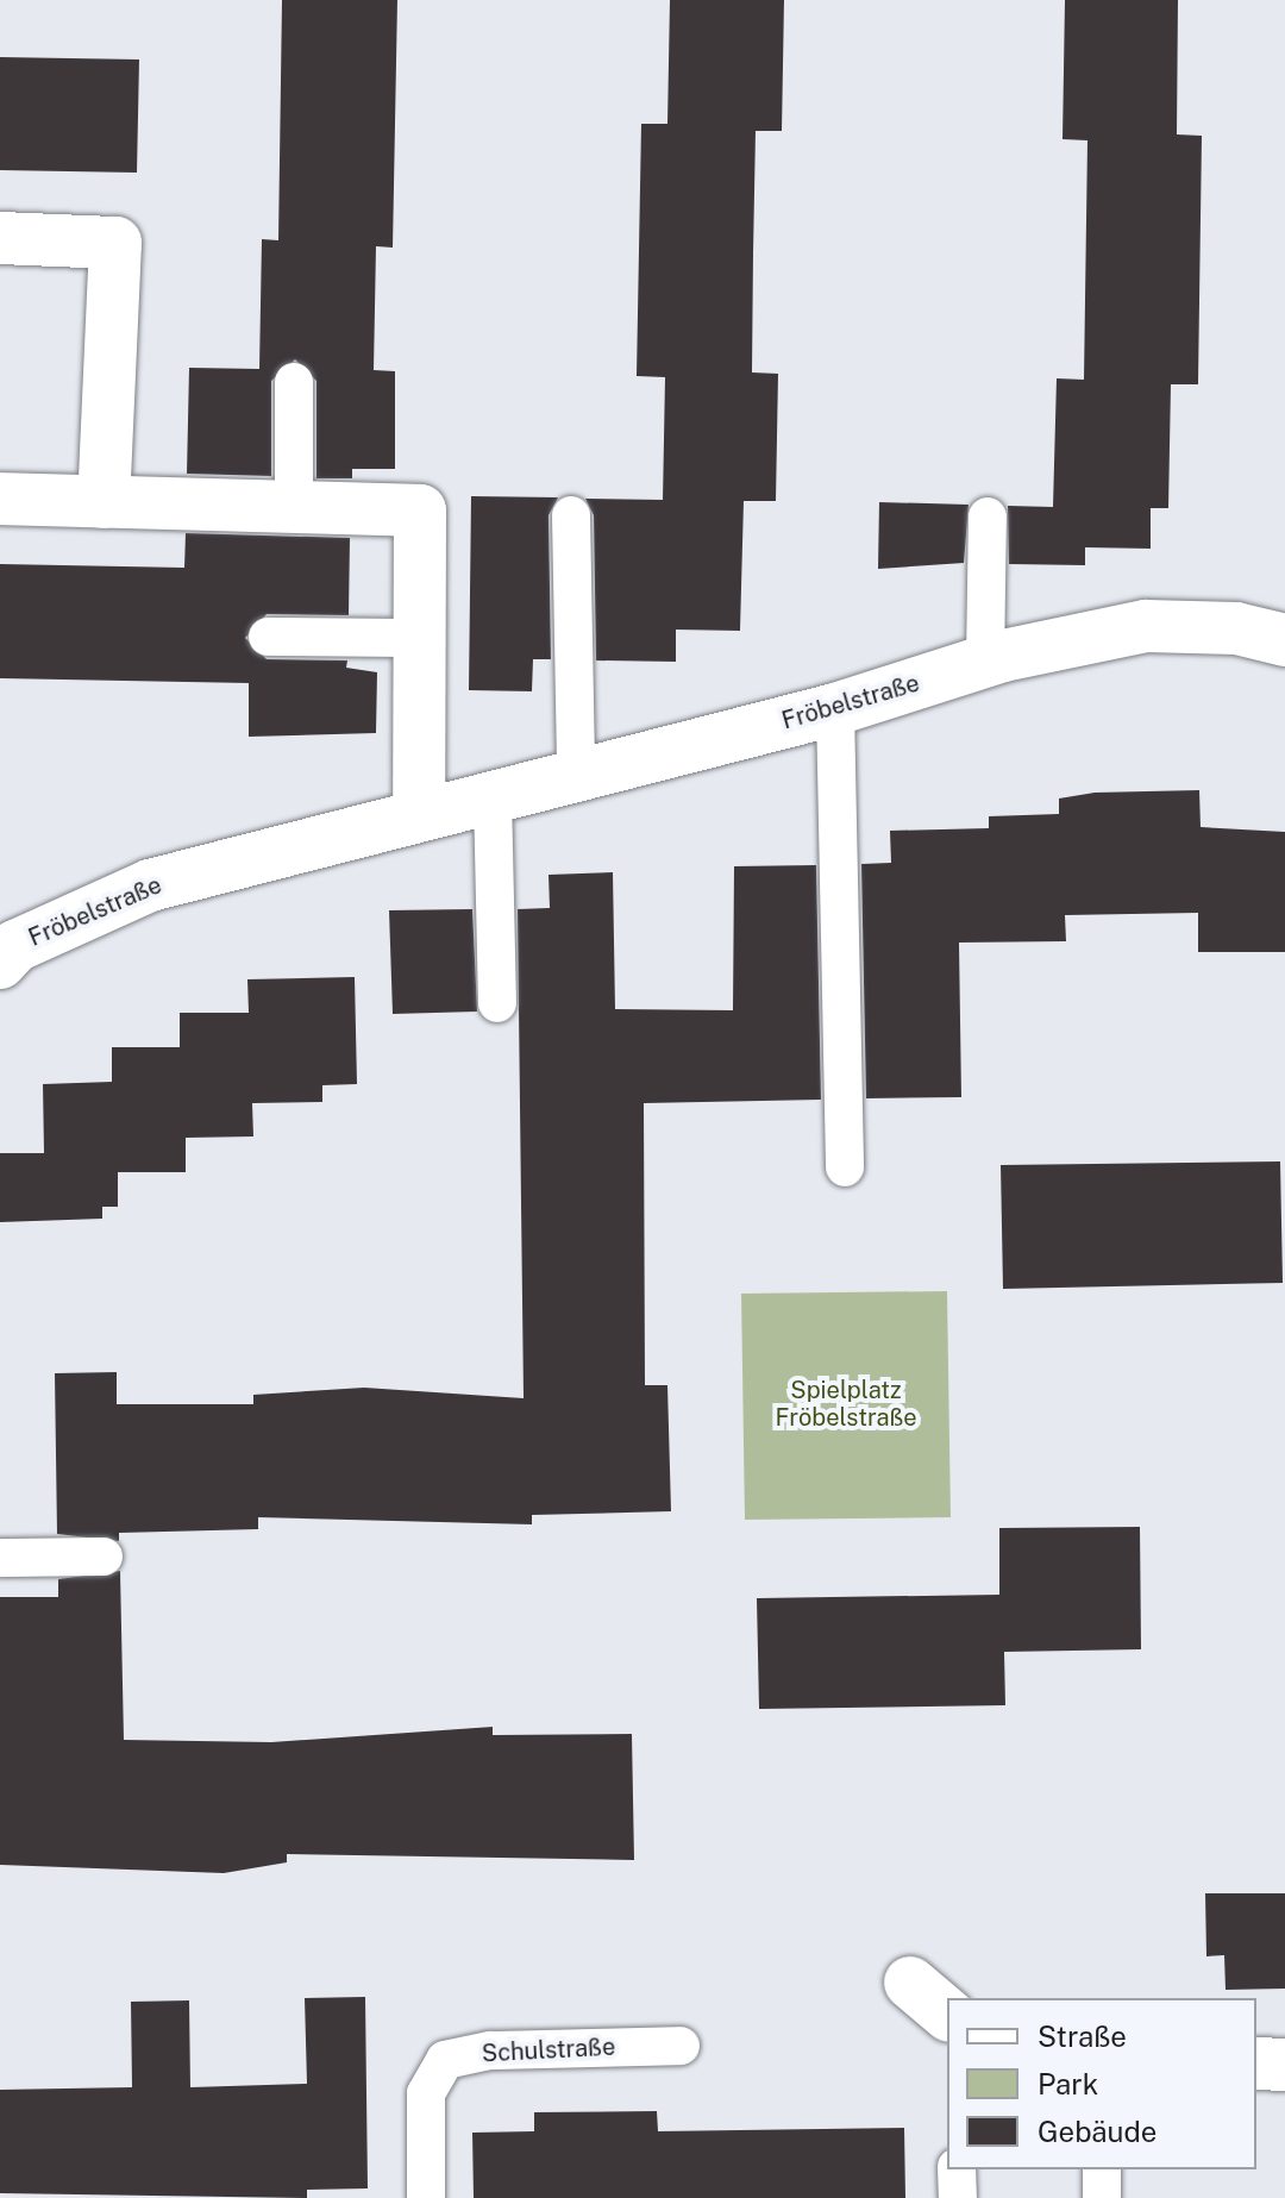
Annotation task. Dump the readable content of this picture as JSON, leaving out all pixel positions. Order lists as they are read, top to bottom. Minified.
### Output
{"streets":{"street":["Fröbelstraße"],"lane":["Schulstraße"]},"parks":["Spielplatz Fröbelstraße"],"legend":["Straße","Park","Gebäude"]}
